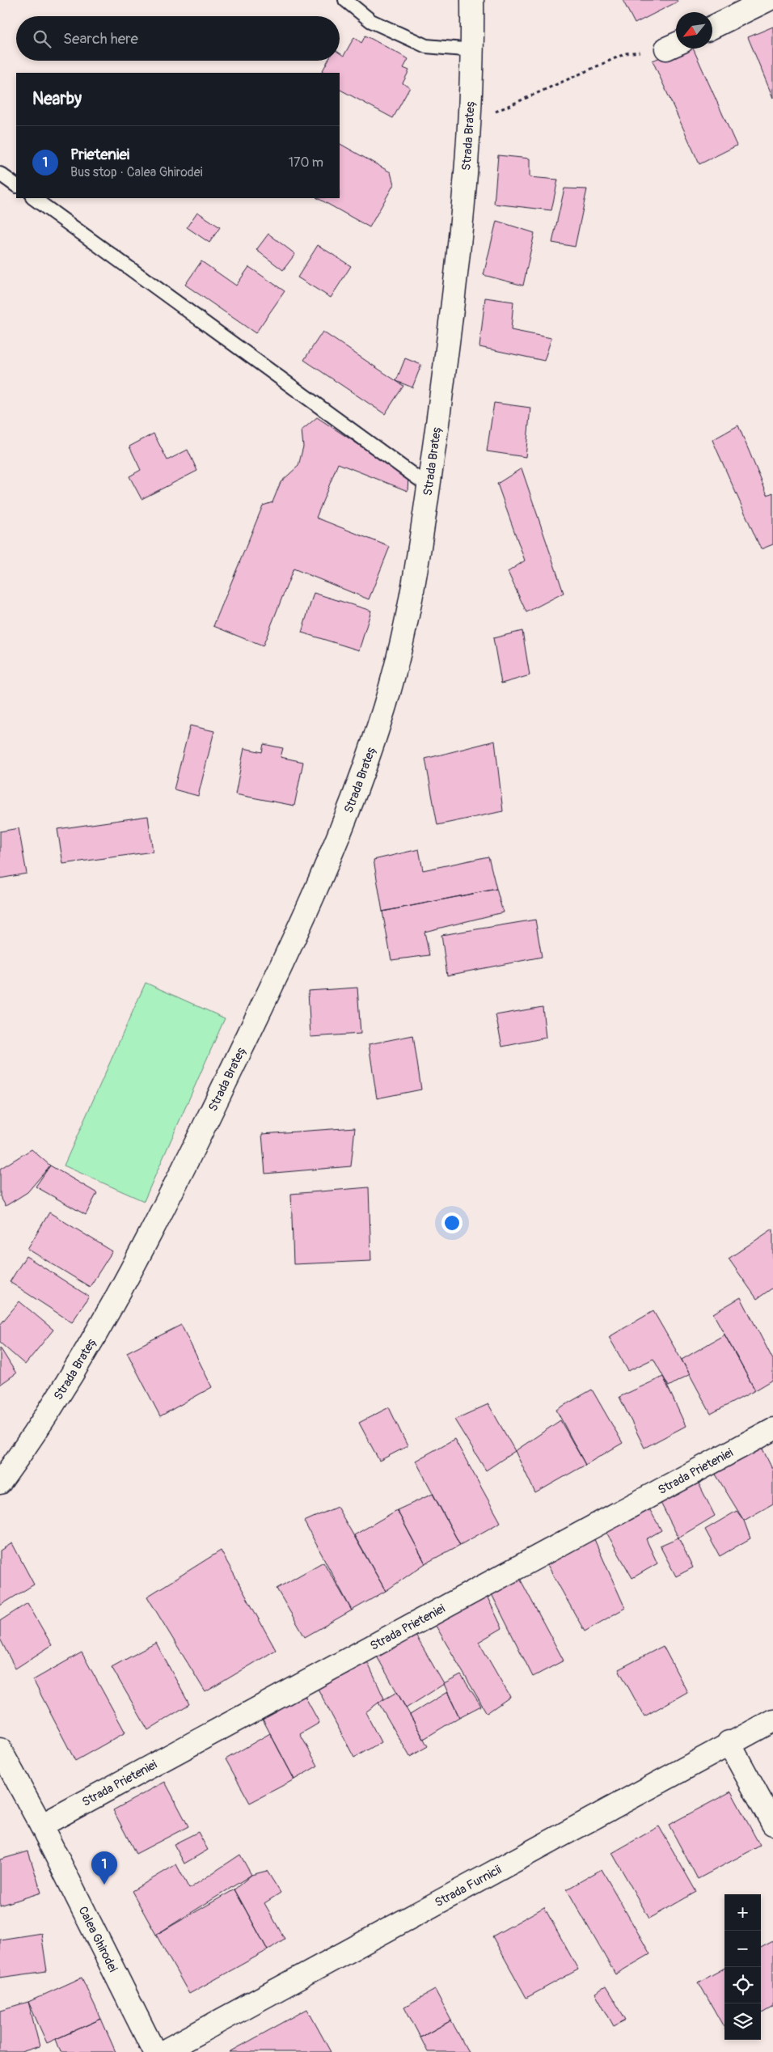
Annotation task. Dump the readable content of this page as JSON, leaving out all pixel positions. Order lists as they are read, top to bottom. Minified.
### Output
{"streets":{"street":["Strada Brateș","Strada Prieteniei","Strada Furnicii","Calea Ghirodei"]},"crossings":[["Strada Prieteniei","Calea Ghirodei"]],"north":"bottom left","page":{"search":"Search here","heading":"Nearby","list":[{"mark":"1","name":"Prieteniei","note":"Bus stop · Calea Ghirodei","value":"170 m"}],"pins":"1","map_buttons":["+","−"]}}
